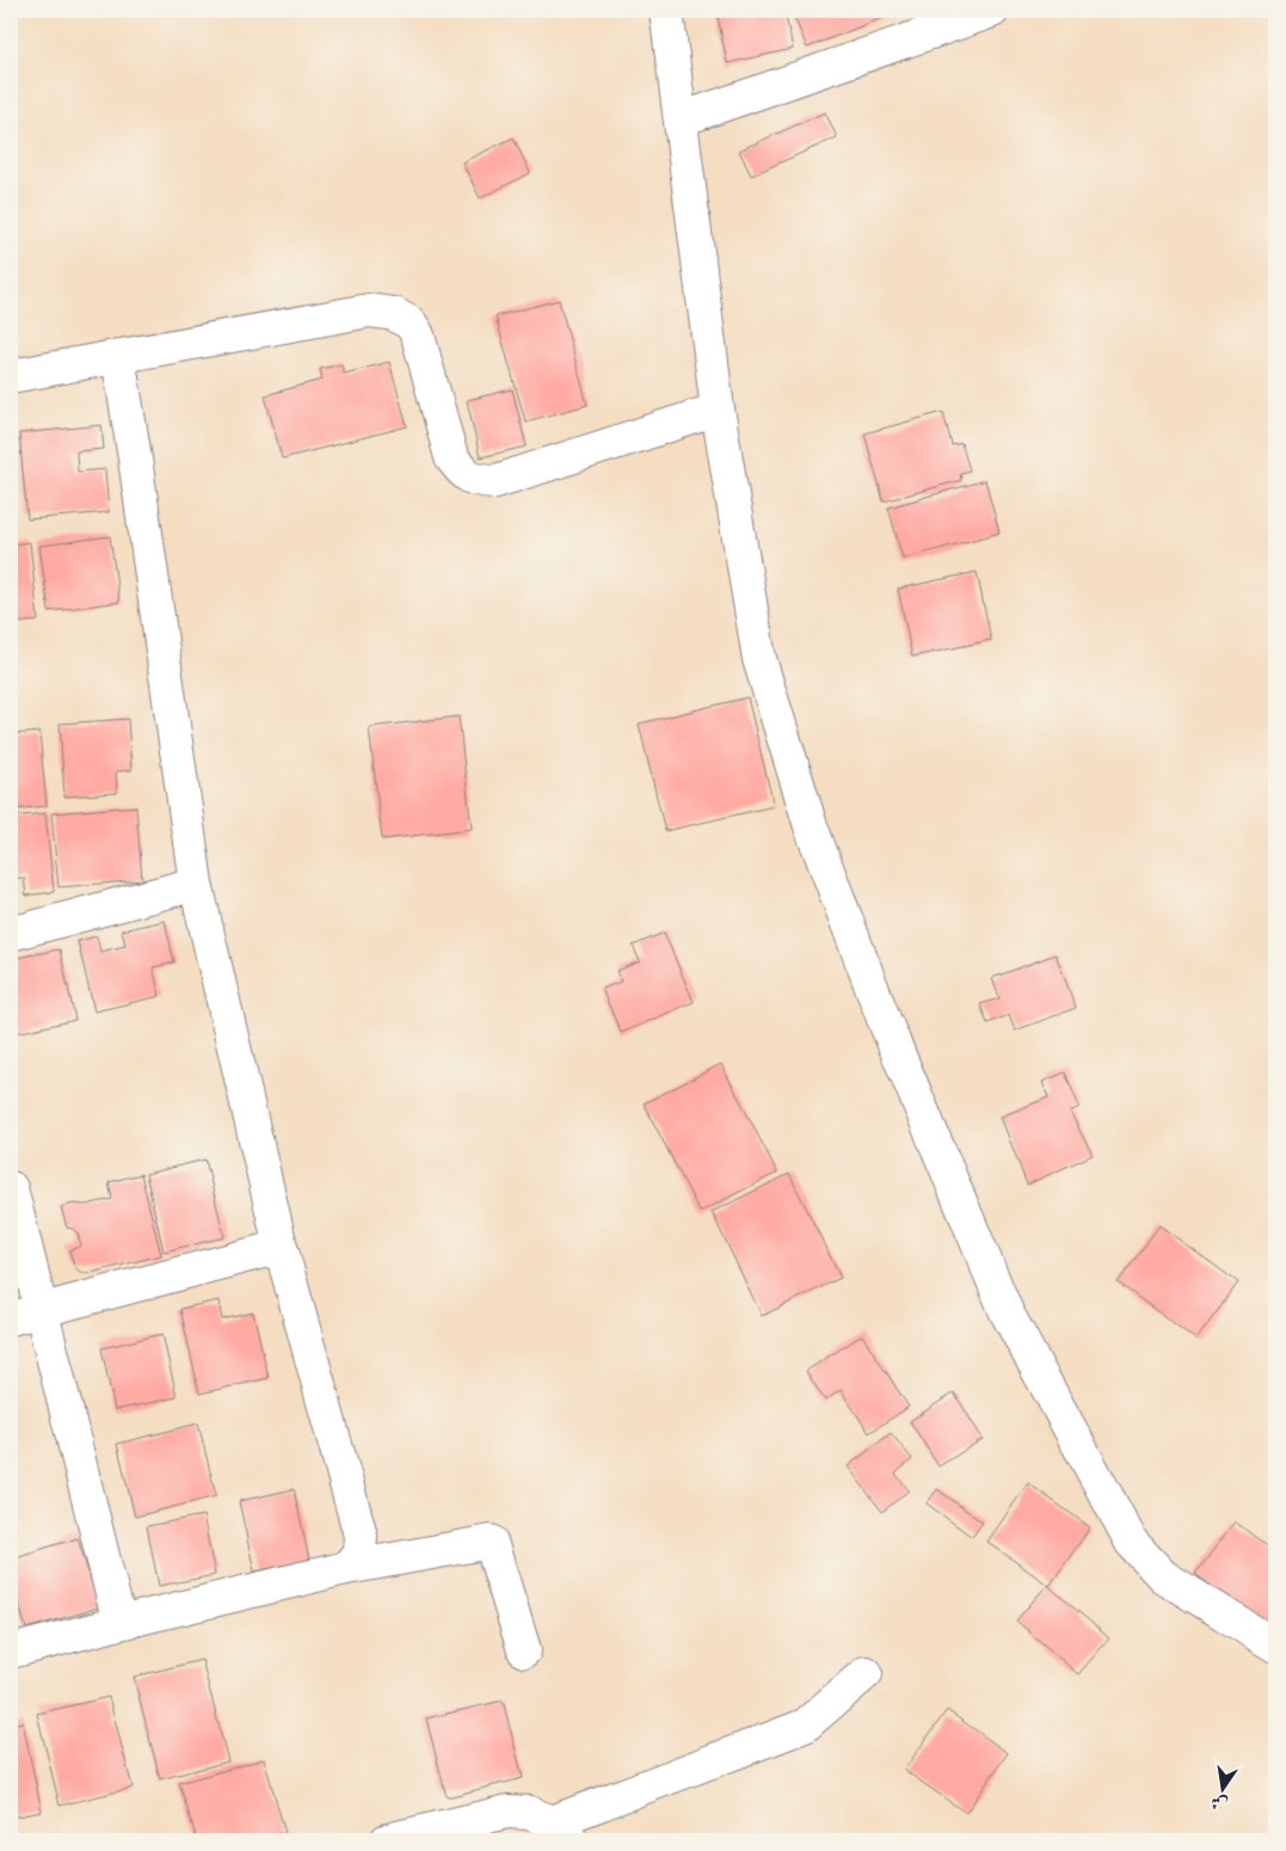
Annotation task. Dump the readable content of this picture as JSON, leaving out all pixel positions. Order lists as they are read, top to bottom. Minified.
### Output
{"north":"bottom"}
